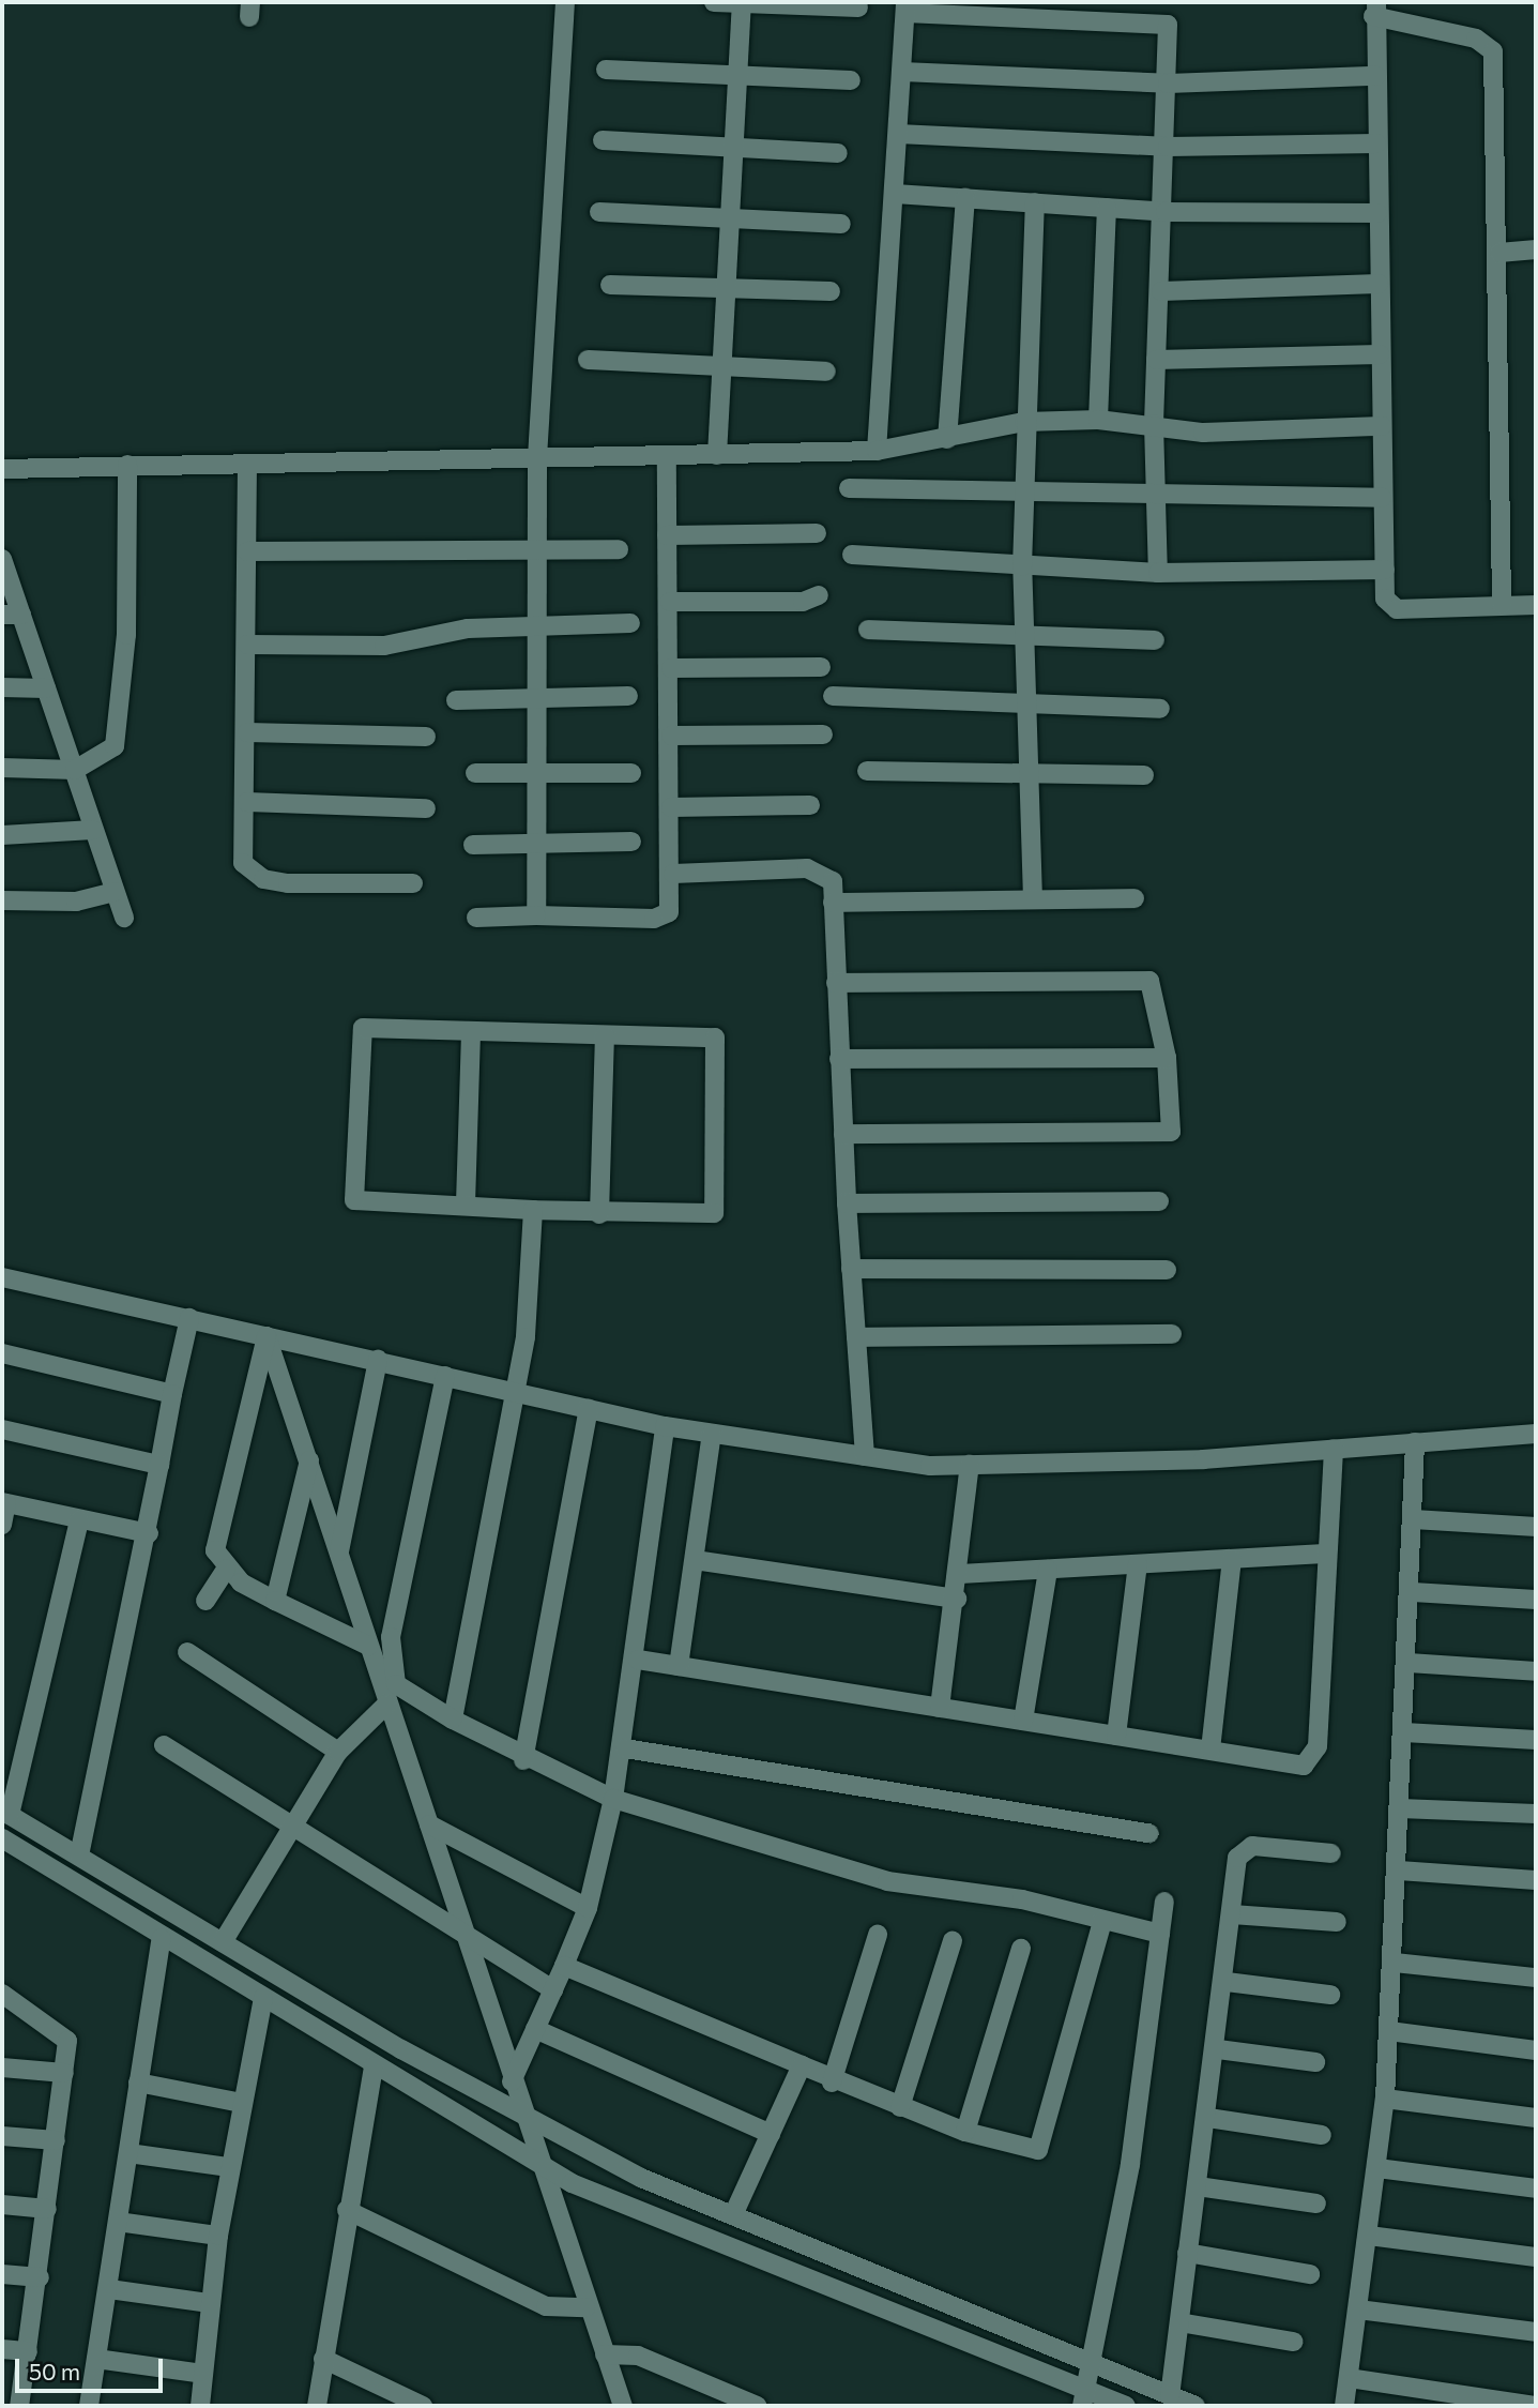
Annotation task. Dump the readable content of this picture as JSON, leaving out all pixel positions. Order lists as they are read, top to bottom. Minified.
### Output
{"scale_bar":"50 m"}
